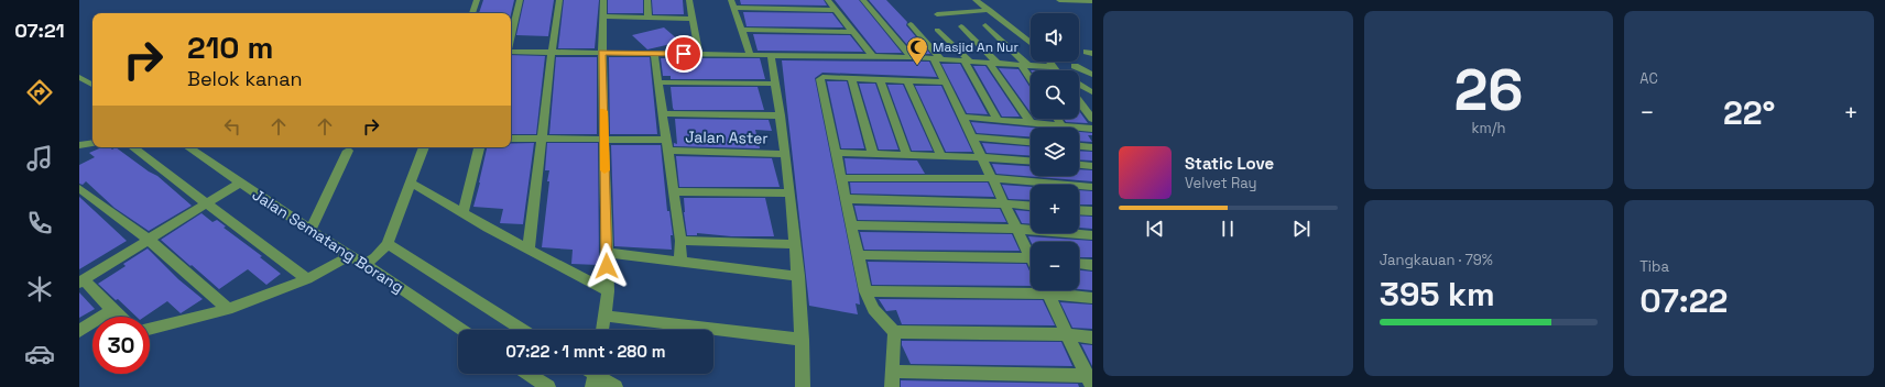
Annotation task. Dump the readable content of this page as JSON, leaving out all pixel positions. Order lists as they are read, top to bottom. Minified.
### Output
{"streets":{"street":["Jalan Aster","Jalan Sematang Borang"]},"places":{"mosque":["Masjid An Nur"]},"page":{"tabs":"07:21","tile":[["26","km/h"],"AC",["Jangkauan · 79%","395 km"],["Tiba","07:22"]],"map_buttons":["+","−"],"turn":["210 m","Belok kanan"],"heat":["−","22°","+"],"song":["Static Love","Velvet Ray"],"limit":"30","trip":"07:22 · 1 mnt · 280 m"}}
